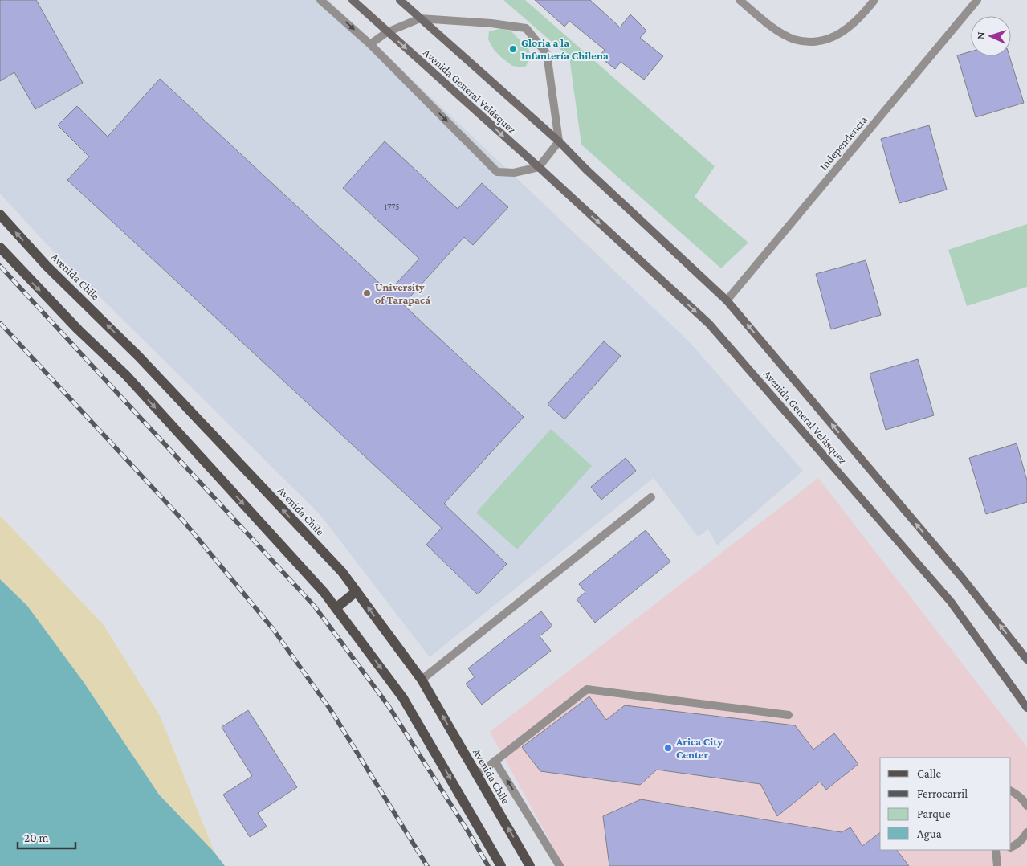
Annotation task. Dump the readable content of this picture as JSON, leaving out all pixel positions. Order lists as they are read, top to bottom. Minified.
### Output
{"streets":{"main road":["Avenida General Velásquez","Avenida Chile"],"street":["Independencia"]},"crossings":[["Avenida General Velásquez","Independencia"]],"places":["Gloria a la Infantería Chilena","University of Tarapacá","Arica City Center"],"house_numbers":["1775"],"legend":["Calle","Ferrocarril","Parque","Agua"],"scale_bar":"20 m","north":"left"}
